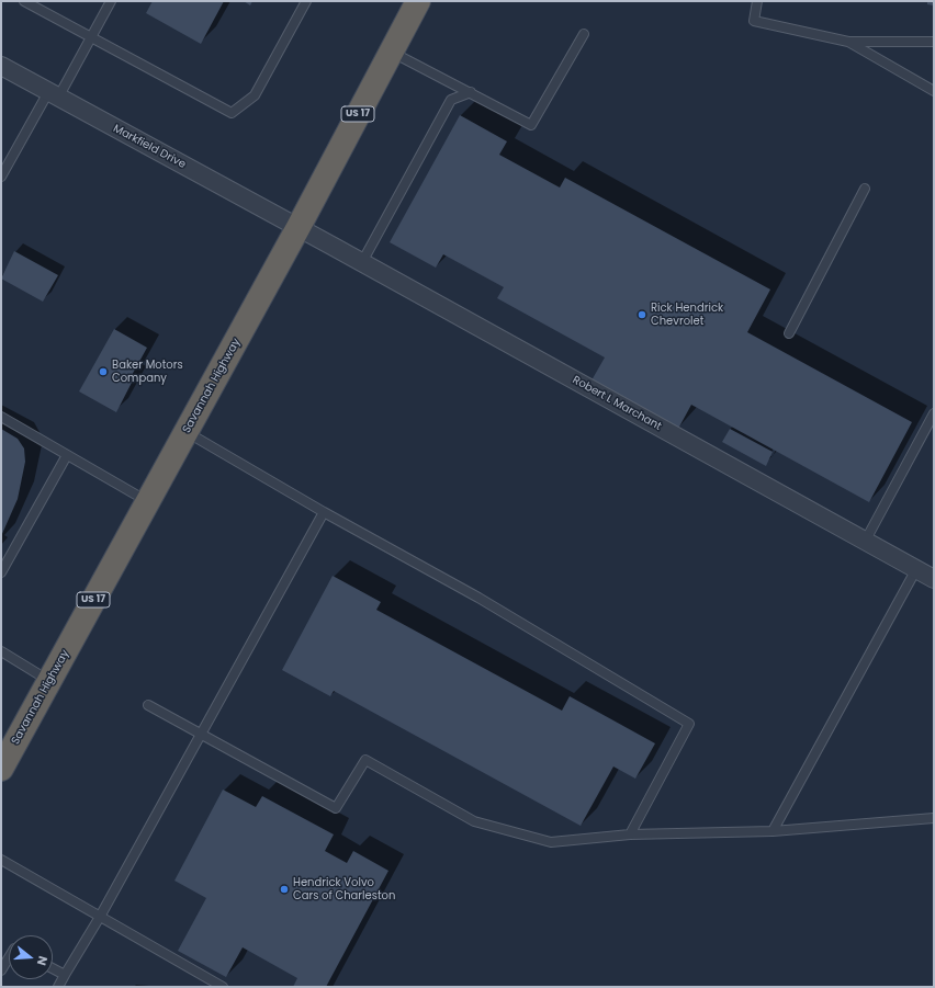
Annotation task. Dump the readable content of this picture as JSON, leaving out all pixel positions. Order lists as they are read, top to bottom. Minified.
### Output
{"streets":{"highway":["US 17","Savannah Highway"],"street":["Markfield Drive","Robert L Marchant"]},"crossings":[["Markfield Drive","Savannah Highway"],["Markfield Drive","Robert L Marchant"],["Savannah Highway","Robert L Marchant"]],"places":["Rick Hendrick Chevrolet","Baker Motors Company","Hendrick Volvo Cars of Charleston"],"north":"right"}
